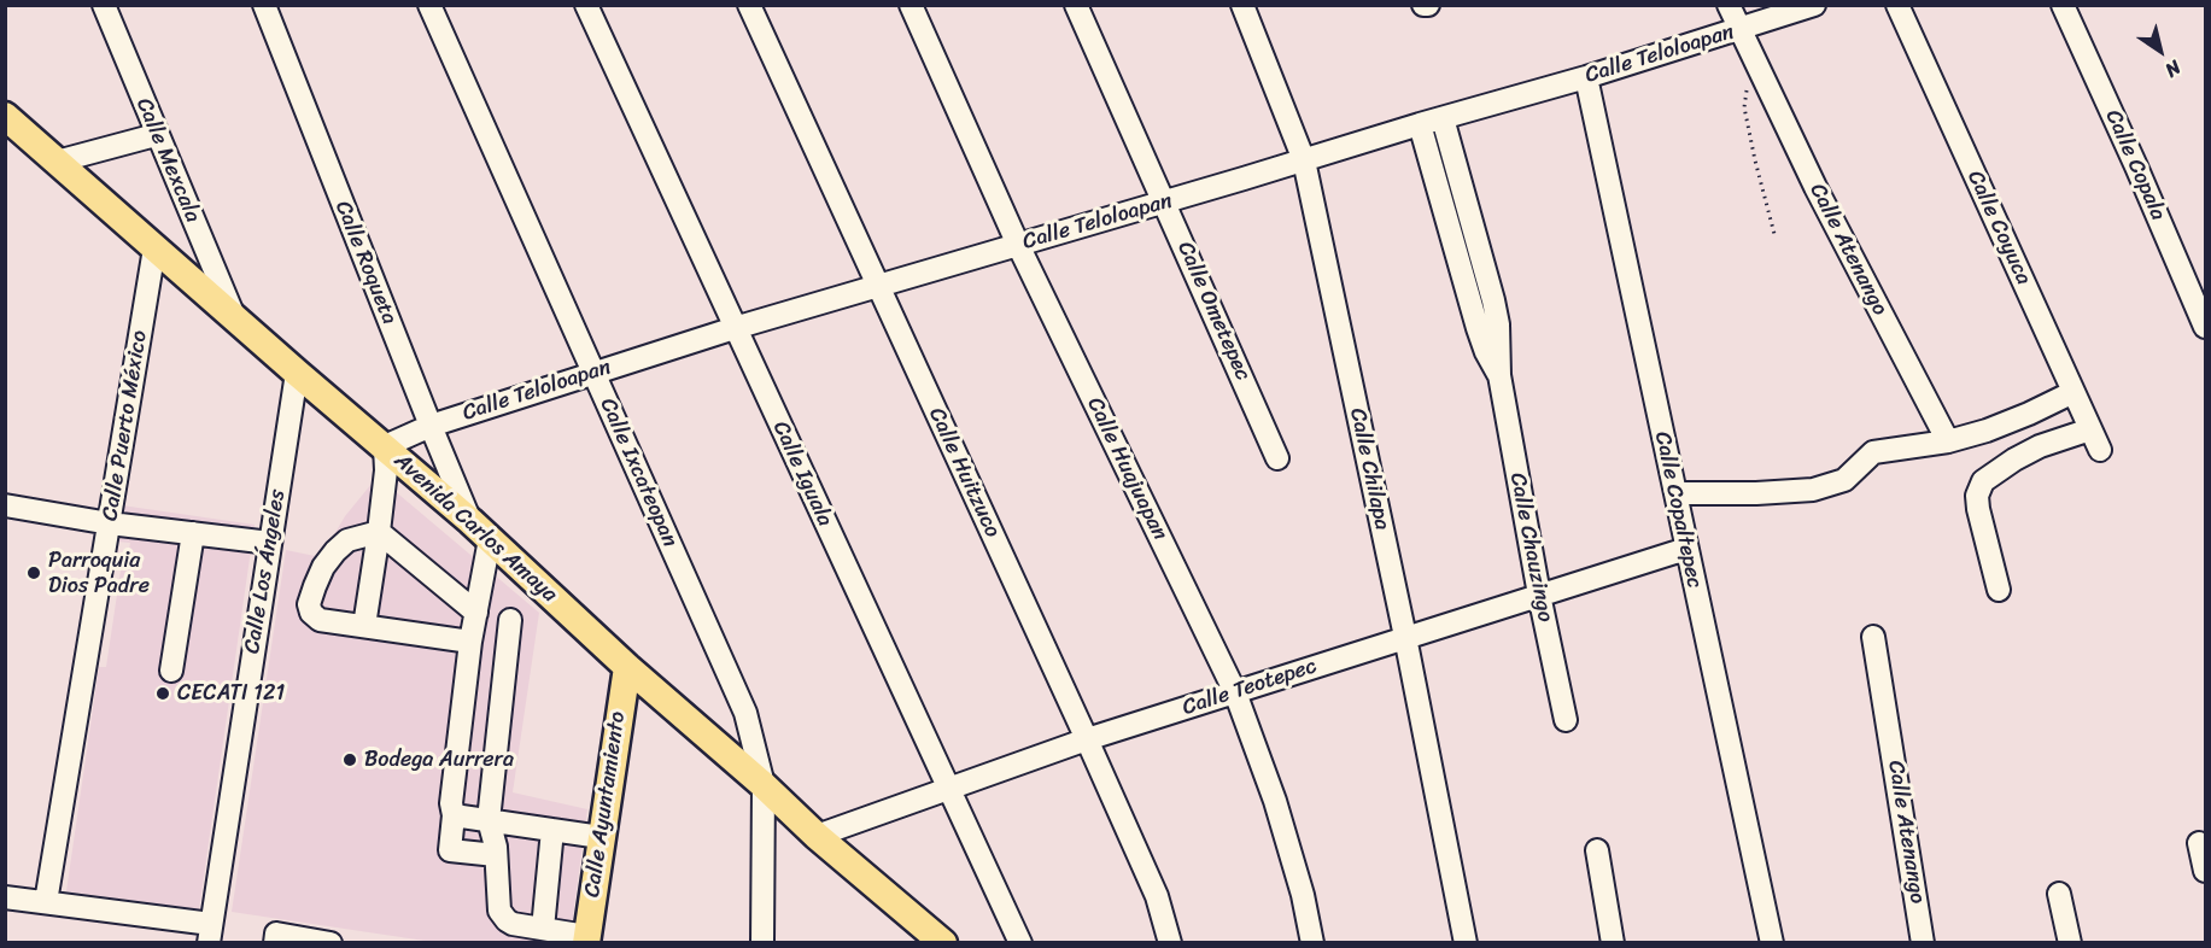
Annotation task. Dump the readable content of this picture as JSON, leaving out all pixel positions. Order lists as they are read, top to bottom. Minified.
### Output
{"streets":{"main road":["Avenida Carlos Amaya","Calle Ayuntamiento"],"street":["Calle Teloloapan","Calle Mexcala","Calle Copala","Calle Coyuca","Calle Atenango","Calle Roqueta","Calle Ometepec","Calle Puerto México","Calle Huajuapan","Calle Chilapa","Calle Ixcateopan","Calle Huitzuco","Calle Iguala","Calle Copaltepec","Calle Chauzingo","Calle Los Ángeles","Calle Teotepec"]},"crossings":[["Calle Teloloapan","Calle Atenango"],["Calle Teloloapan","Calle Roqueta"],["Calle Teloloapan","Calle Ometepec"],["Calle Teloloapan","Calle Huajuapan"],["Calle Teloloapan","Calle Chilapa"],["Calle Teloloapan","Calle Ixcateopan"],["Calle Teloloapan","Calle Huitzuco"],["Calle Teloloapan","Calle Iguala"],["Calle Teloloapan","Calle Copaltepec"],["Calle Teloloapan","Avenida Carlos Amaya"],["Calle Teloloapan","Calle Chauzingo"],["Calle Mexcala","Avenida Carlos Amaya"],["Calle Roqueta","Avenida Carlos Amaya"],["Calle Puerto México","Avenida Carlos Amaya"],["Calle Huajuapan","Calle Teotepec"],["Calle Chilapa","Calle Teotepec"],["Calle Ixcateopan","Avenida Carlos Amaya"],["Calle Huitzuco","Calle Teotepec"],["Calle Iguala","Calle Teotepec"],["Calle Copaltepec","Calle Teotepec"],["Avenida Carlos Amaya","Calle Los Ángeles"],["Avenida Carlos Amaya","Calle Teotepec"],["Avenida Carlos Amaya","Calle Ayuntamiento"],["Calle Chauzingo","Calle Teotepec"]],"places":["Parroquia Dios Padre","CECATI 121","Bodega Aurrera"],"north":"bottom right"}
